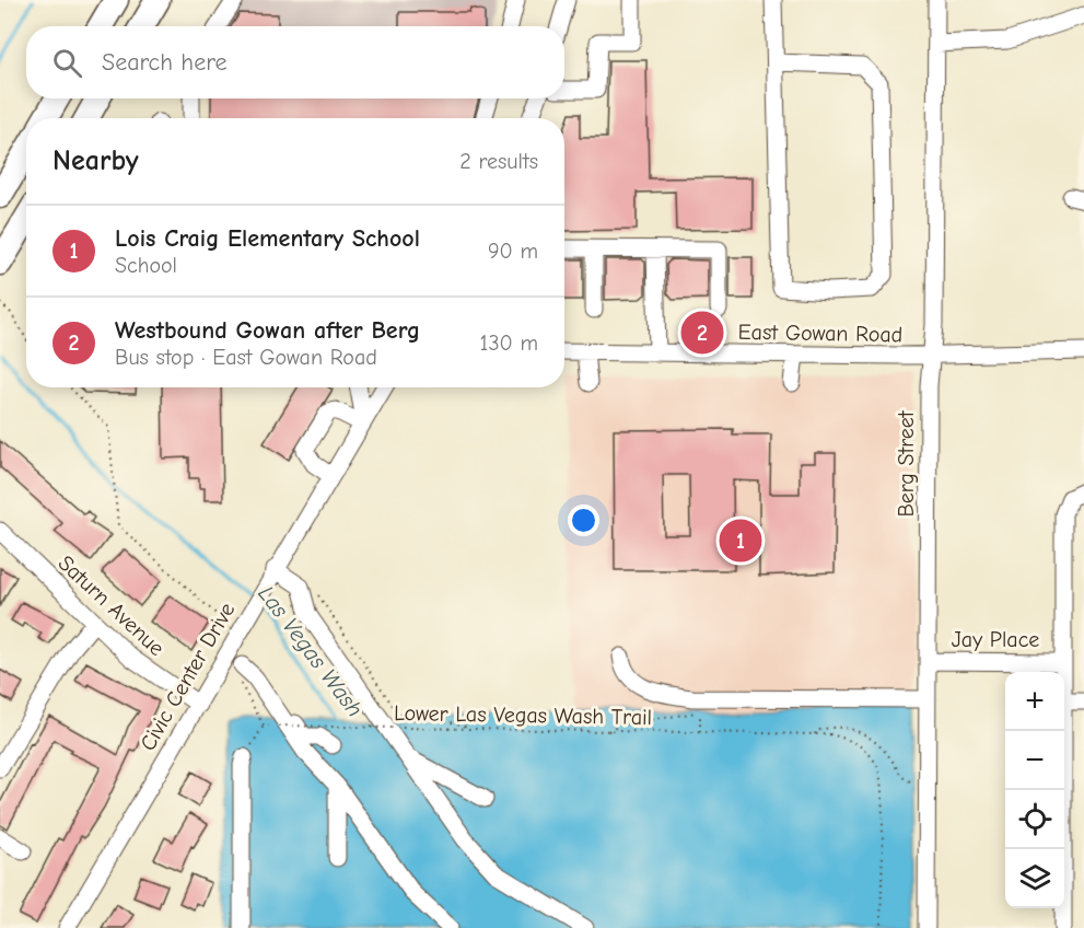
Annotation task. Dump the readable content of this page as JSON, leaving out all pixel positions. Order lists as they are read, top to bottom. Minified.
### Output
{"streets":{"street":["East Gowan Road","Berg Street","Saturn Avenue","Jay Place","Civic Center Drive"],"path":["Lower Las Vegas Wash Trail"]},"crossings":[["East Gowan Road","Berg Street"],["Berg Street","Jay Place"],["Saturn Avenue","Civic Center Drive"]],"water":["Las Vegas Wash"],"page":{"search":"Search here","heading":["Nearby","2 results"],"list":[{"mark":"1","name":"Lois Craig Elementary School","note":"School","value":"90 m"},{"mark":"2","name":"Westbound Gowan after Berg","note":"Bus stop · East Gowan Road","value":"130 m"}],"pins":["2","1"],"map_buttons":["+","−"]}}
